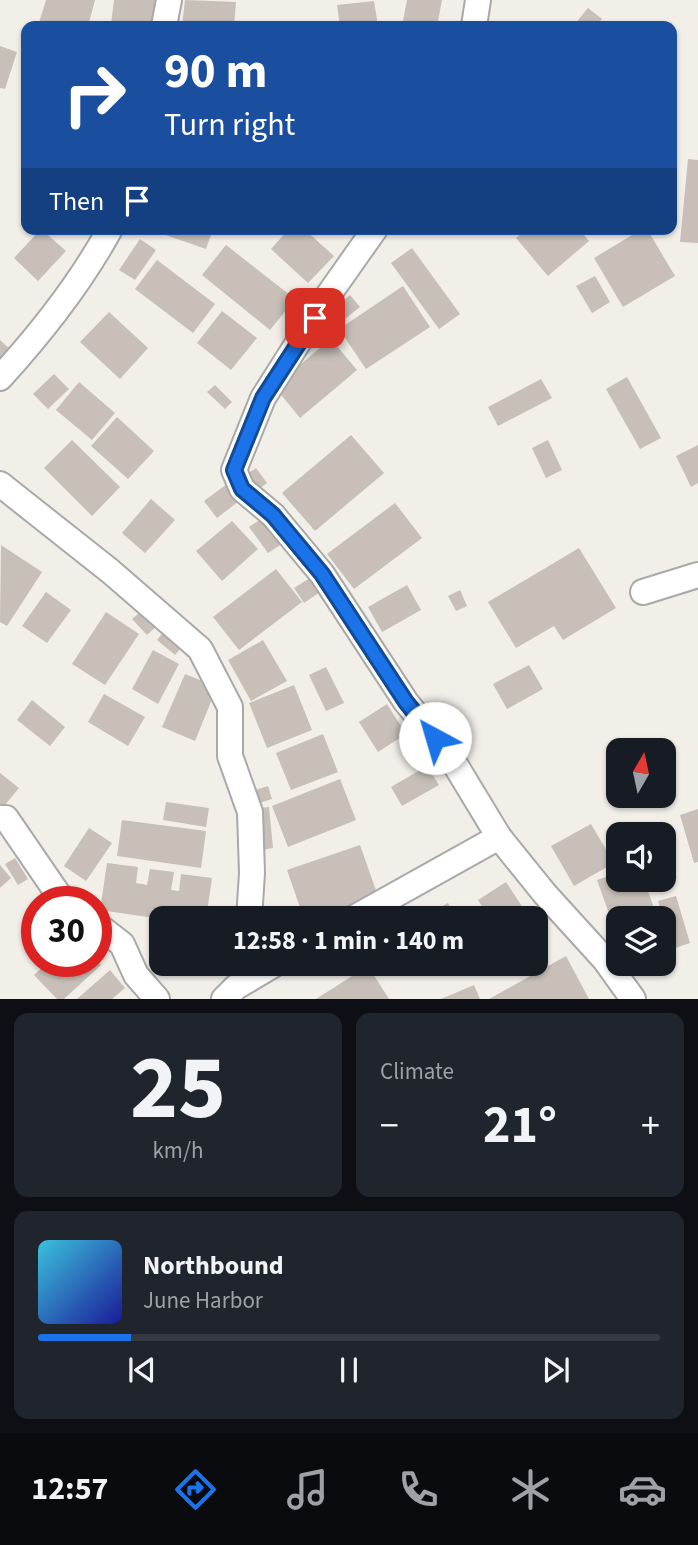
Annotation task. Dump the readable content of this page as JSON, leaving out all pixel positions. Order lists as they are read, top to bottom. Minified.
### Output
{"north":"top","page":{"turn":["90 m","Turn right"],"then":"Then","limit":"30","trip":"12:58 · 1 min · 140 m","tile":[["25","km/h"],"Climate"],"heat":["−","21°","+"],"song":["Northbound","June Harbor"],"tabs":"12:57"}}
